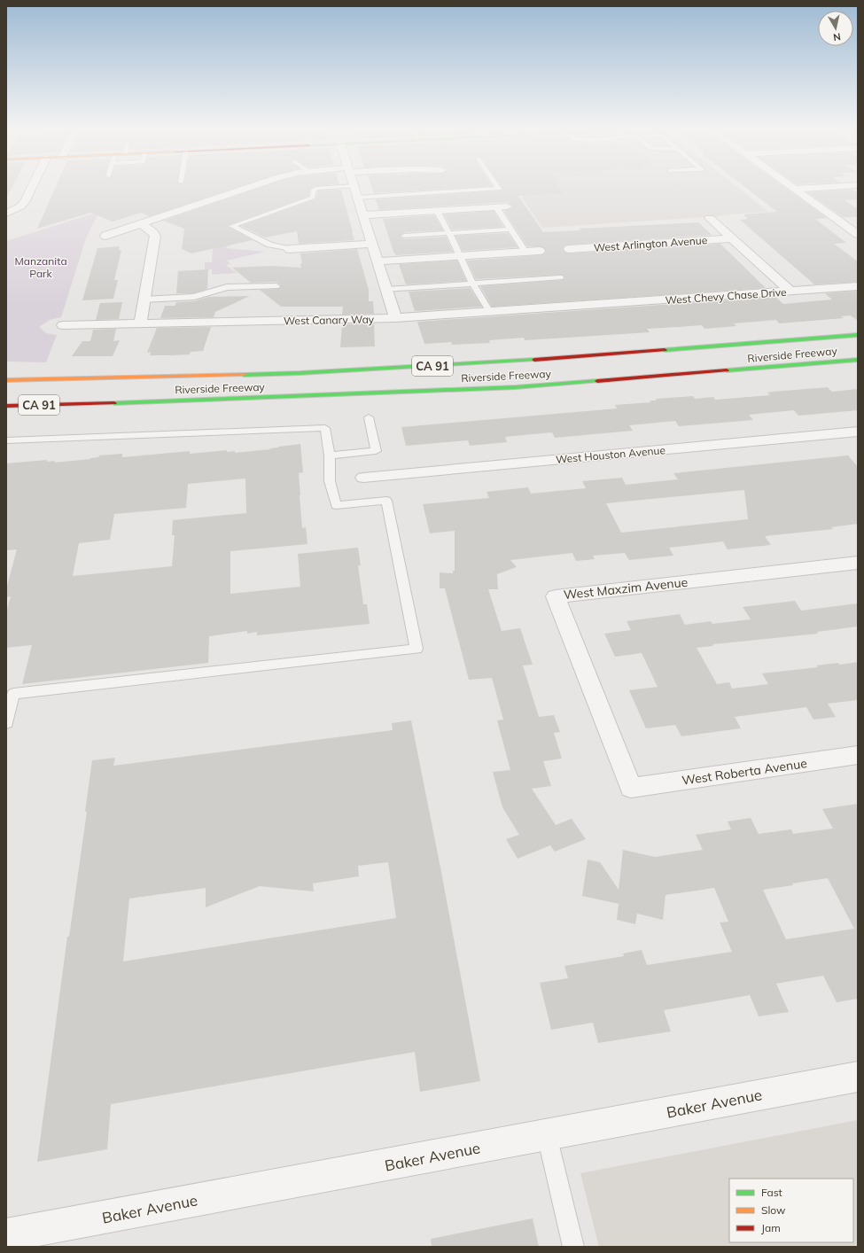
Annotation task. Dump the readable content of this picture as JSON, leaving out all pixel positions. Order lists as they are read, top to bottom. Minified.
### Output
{"streets":{"main road":["Riverside Freeway","CA 91"],"street":["West Arlington Avenue","West Chevy Chase Drive","West Canary Way","West Houston Avenue","West Maxzim Avenue","West Roberta Avenue","Baker Avenue"]},"crossings":[["West Chevy Chase Drive","West Canary Way"],["West Maxzim Avenue","West Roberta Avenue"]],"parks":["Manzanita Park"],"legend":["Fast","Slow","Jam"],"north":"bottom"}
